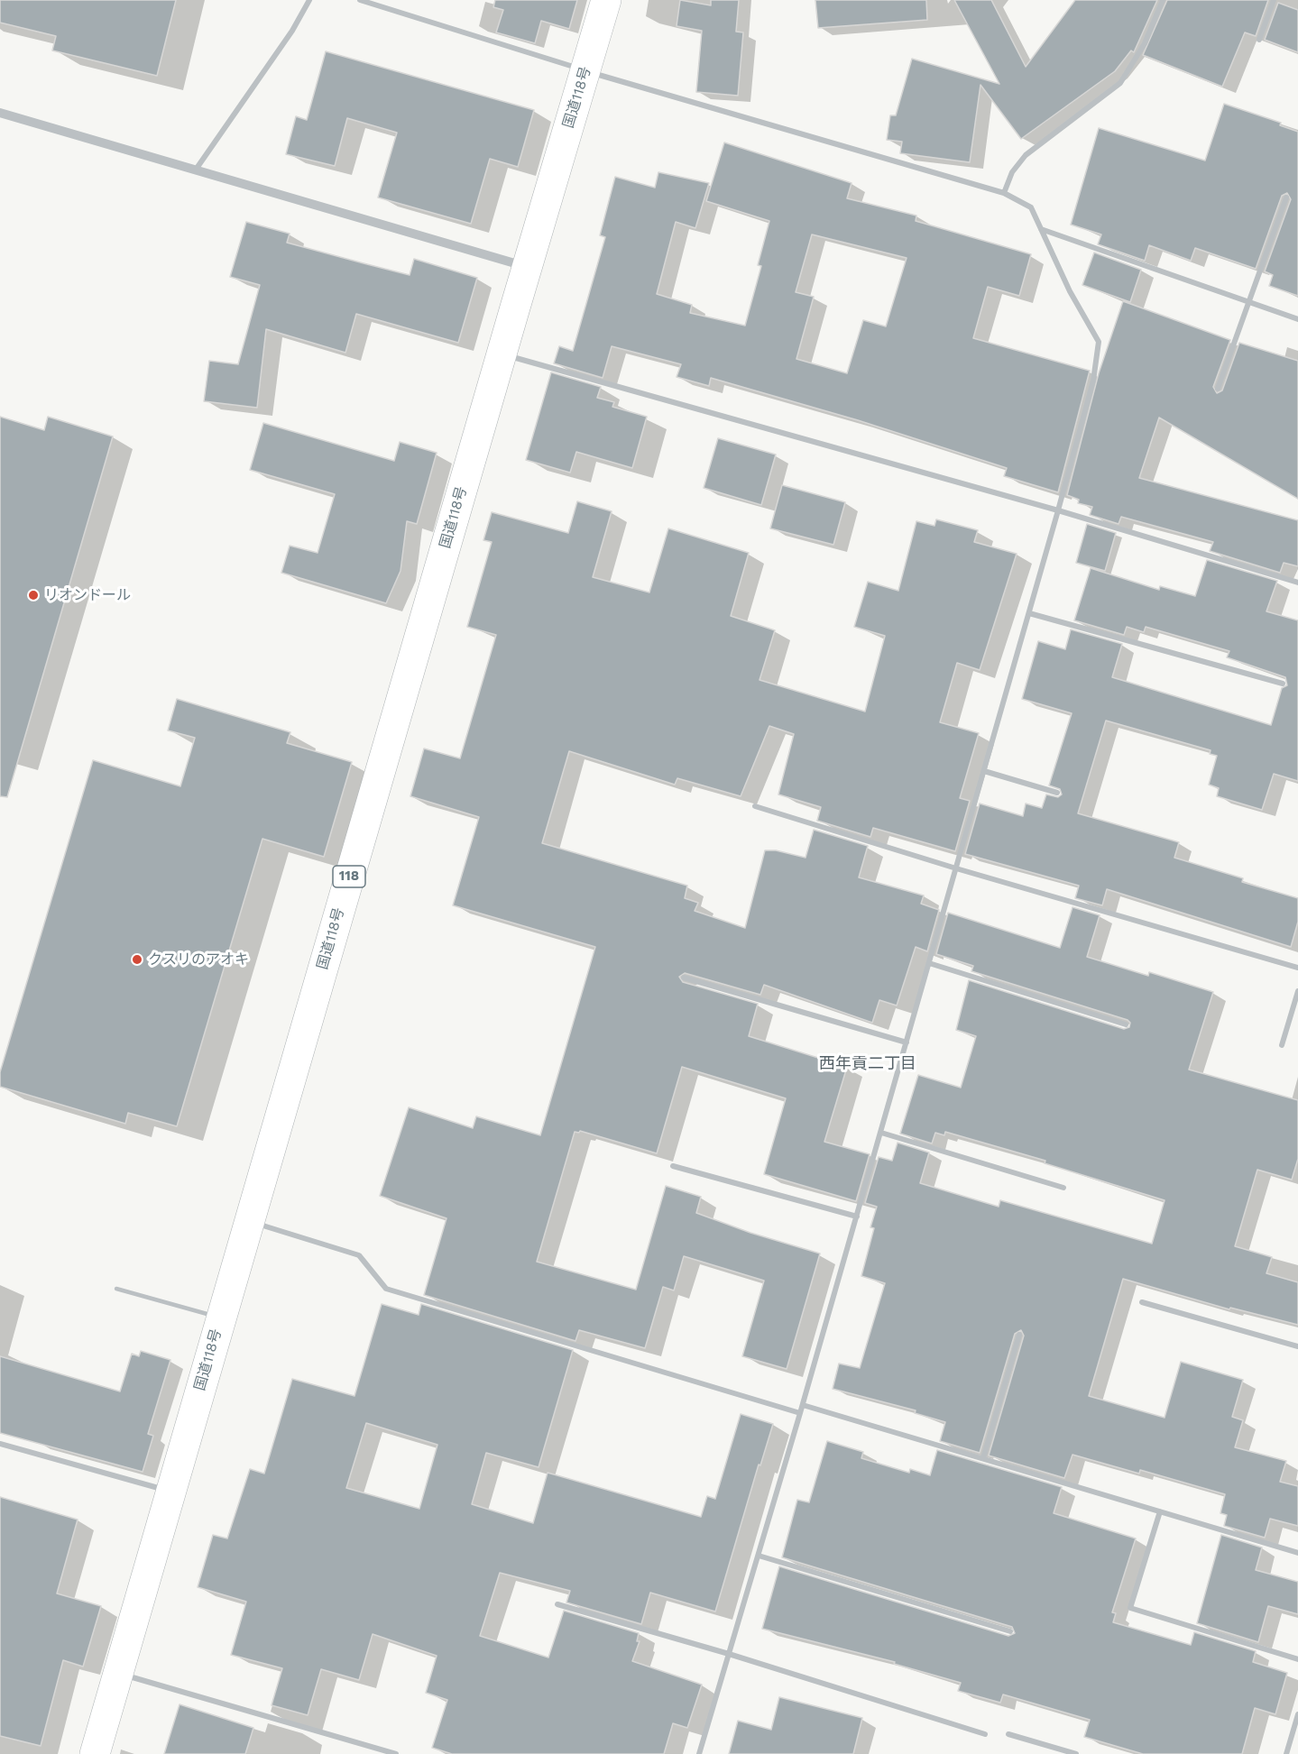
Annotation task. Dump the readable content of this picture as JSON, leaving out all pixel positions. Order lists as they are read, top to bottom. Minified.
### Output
{"streets":{"highway":["国道118号","118"]},"districts":["西年貢二丁目"],"places":["リオンドール","クスリのアオキ"]}
